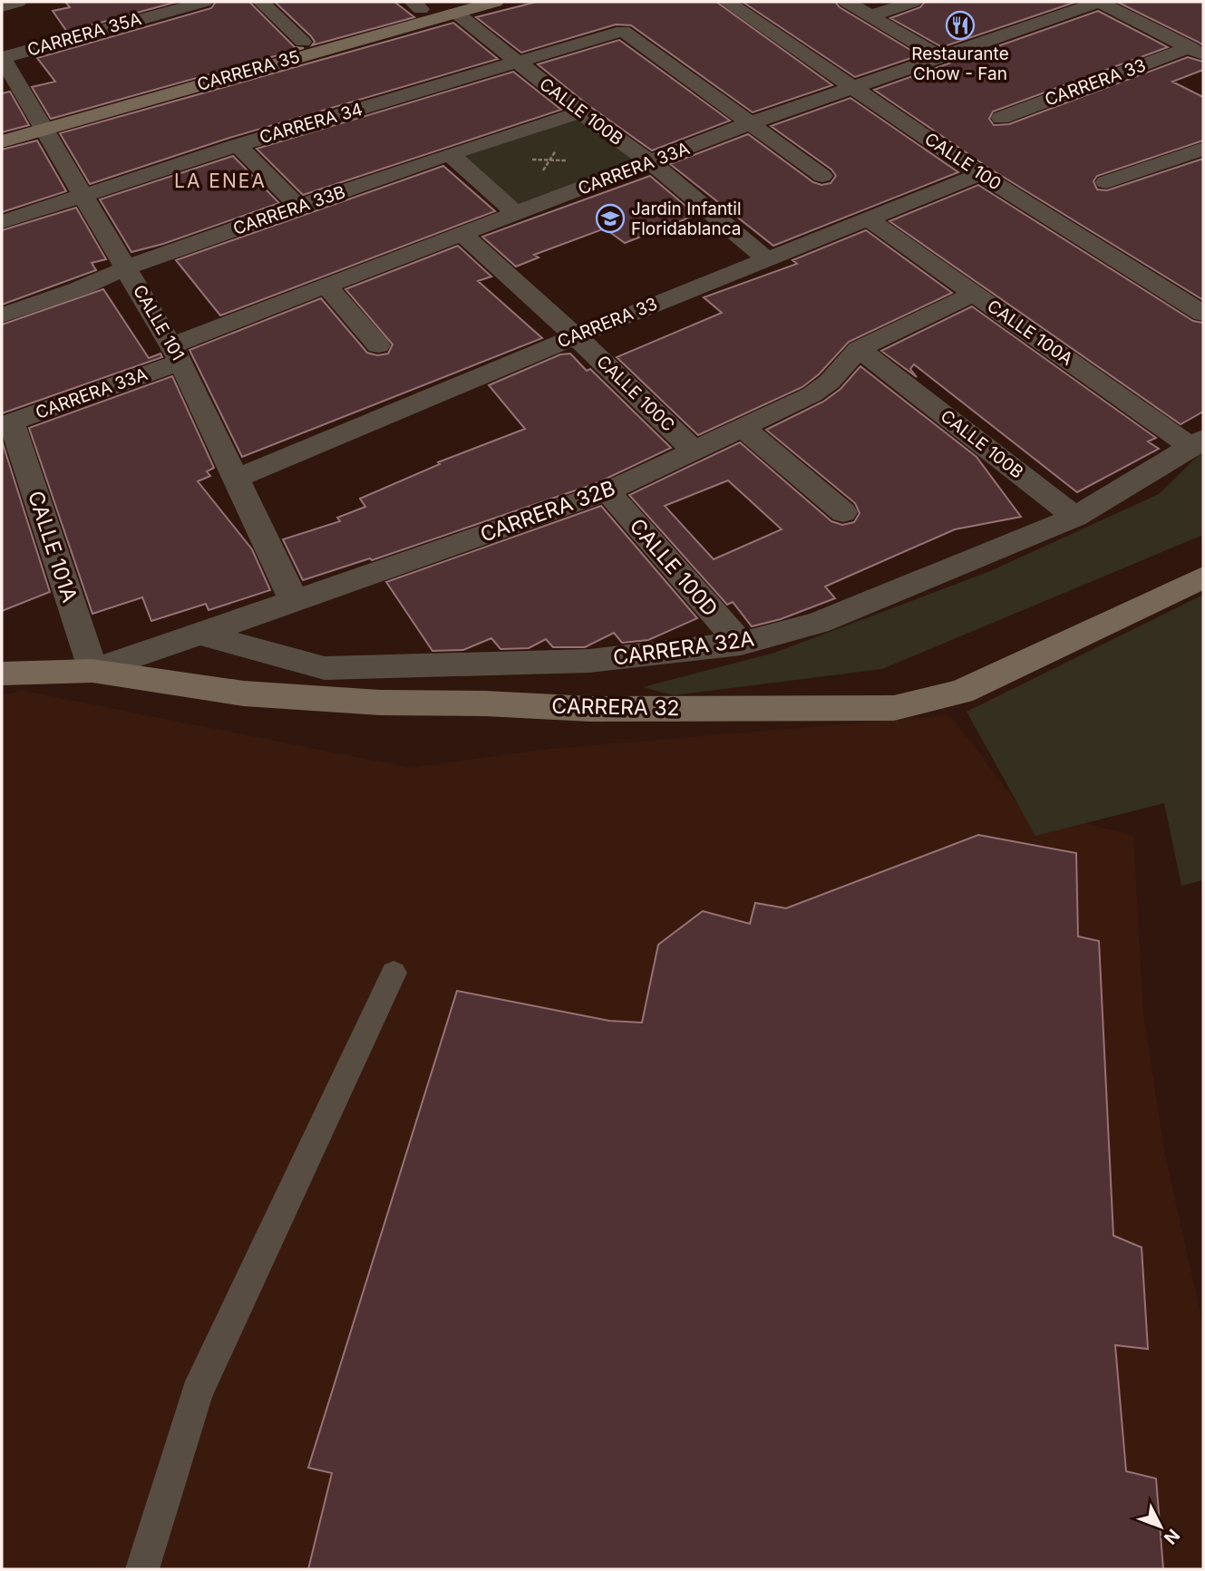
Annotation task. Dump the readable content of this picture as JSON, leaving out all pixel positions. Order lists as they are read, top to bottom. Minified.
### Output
{"streets":{"street":["CARRERA 35A","CARRERA 35","CARRERA 33","CALLE 100B","CARRERA 34","CALLE 100","CARRERA 33A","CARRERA 33B","CALLE 101","CALLE 100A","CALLE 100C","CARRERA 32B","CALLE 101A","CALLE 100D","CARRERA 32A","CARRERA 32"]},"crossings":[["CARRERA 35A","CALLE 101"],["CARRERA 35","CALLE 100B"],["CARRERA 35","CALLE 101"],["CARRERA 33","CALLE 100B"],["CARRERA 33","CALLE 100"],["CARRERA 33","CALLE 101"],["CARRERA 33","CALLE 100A"],["CARRERA 33","CALLE 100C"],["CALLE 100B","CARRERA 34"],["CALLE 100B","CARRERA 33A"],["CALLE 100B","CARRERA 33B"],["CALLE 100B","CARRERA 32B"],["CALLE 100B","CARRERA 32A"],["CARRERA 34","CARRERA 33A"],["CARRERA 34","CALLE 101"],["CALLE 100","CARRERA 33A"],["CARRERA 33A","CALLE 101"],["CARRERA 33A","CALLE 100C"],["CARRERA 33A","CALLE 101A"],["CARRERA 33B","CALLE 101"],["CALLE 101","CARRERA 32B"],["CALLE 100A","CARRERA 32B"],["CALLE 100A","CARRERA 32A"],["CALLE 100C","CARRERA 32B"],["CARRERA 32B","CALLE 101A"],["CARRERA 32B","CALLE 100D"],["CARRERA 32B","CARRERA 32A"],["CARRERA 32B","CARRERA 32"],["CALLE 101A","CARRERA 32"],["CALLE 100D","CARRERA 32A"]],"districts":["LA ENEA"],"places":{"restaurant":["Restaurante Chow - Fan"],"school or university":["Jardin Infantil Floridablanca"]},"north":"bottom right"}
